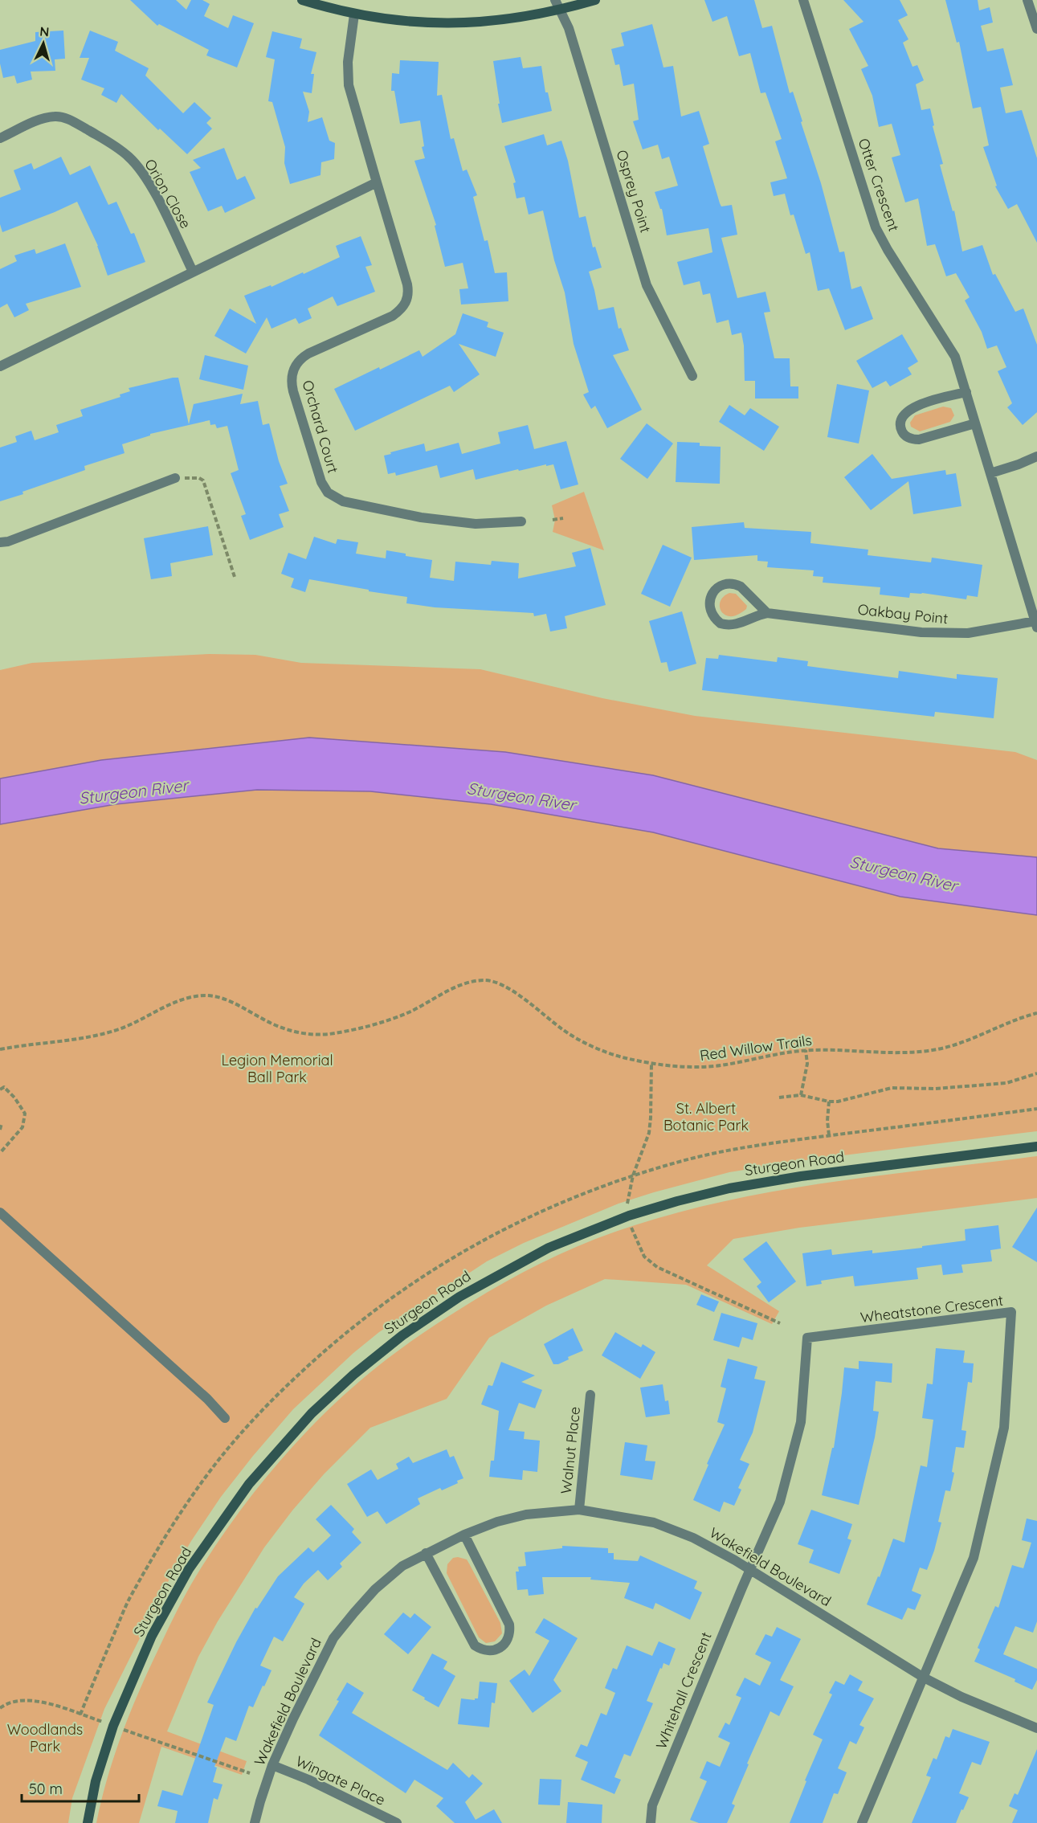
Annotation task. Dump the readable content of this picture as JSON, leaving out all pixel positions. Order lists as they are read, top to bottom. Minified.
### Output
{"streets":{"main road":["Sturgeon Road"],"street":["Otter Crescent","Osprey Point","Orion Close","Orchard Court","Oakbay Point","Wheatstone Crescent","Walnut Place","Wakefield Boulevard","Whitehall Crescent","Wingate Place"],"path":["Red Willow Trails"]},"crossings":[["Otter Crescent","Oakbay Point"],["Wheatstone Crescent","Wakefield Boulevard"],["Wheatstone Crescent","Whitehall Crescent"],["Walnut Place","Wakefield Boulevard"],["Wakefield Boulevard","Whitehall Crescent"],["Wakefield Boulevard","Wingate Place"]],"water":["Sturgeon River"],"parks":["Legion Memorial Ball Park","St. Albert Botanic Park","Woodlands Park"],"scale_bar":"50 m","north":"top"}
